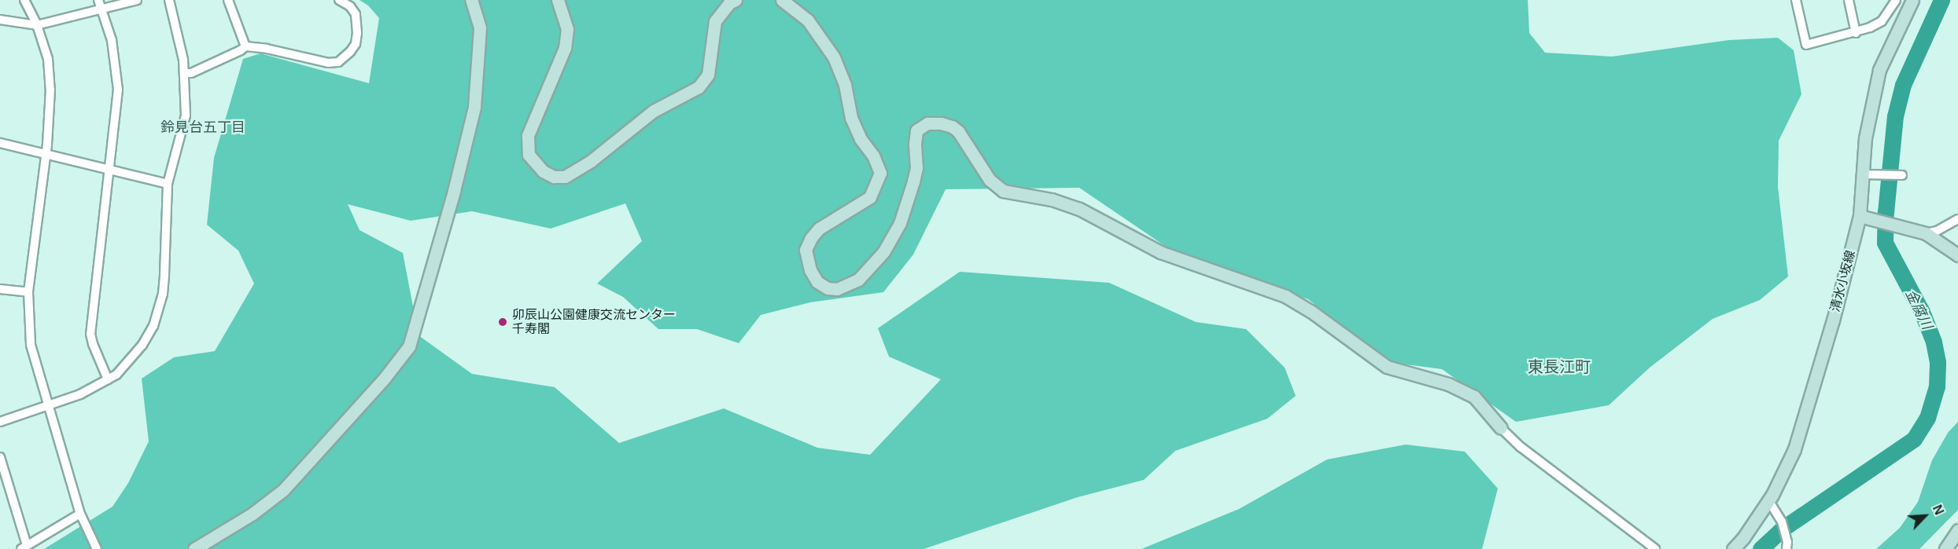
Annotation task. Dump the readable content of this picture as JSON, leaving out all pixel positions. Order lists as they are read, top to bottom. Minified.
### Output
{"streets":{"street":["清水小坂線"]},"districts":["鈴見台五丁目","東長江町"],"water":["金腐川"],"places":["卯辰山公園健康交流センター 千寿閣"],"north":"top right"}
